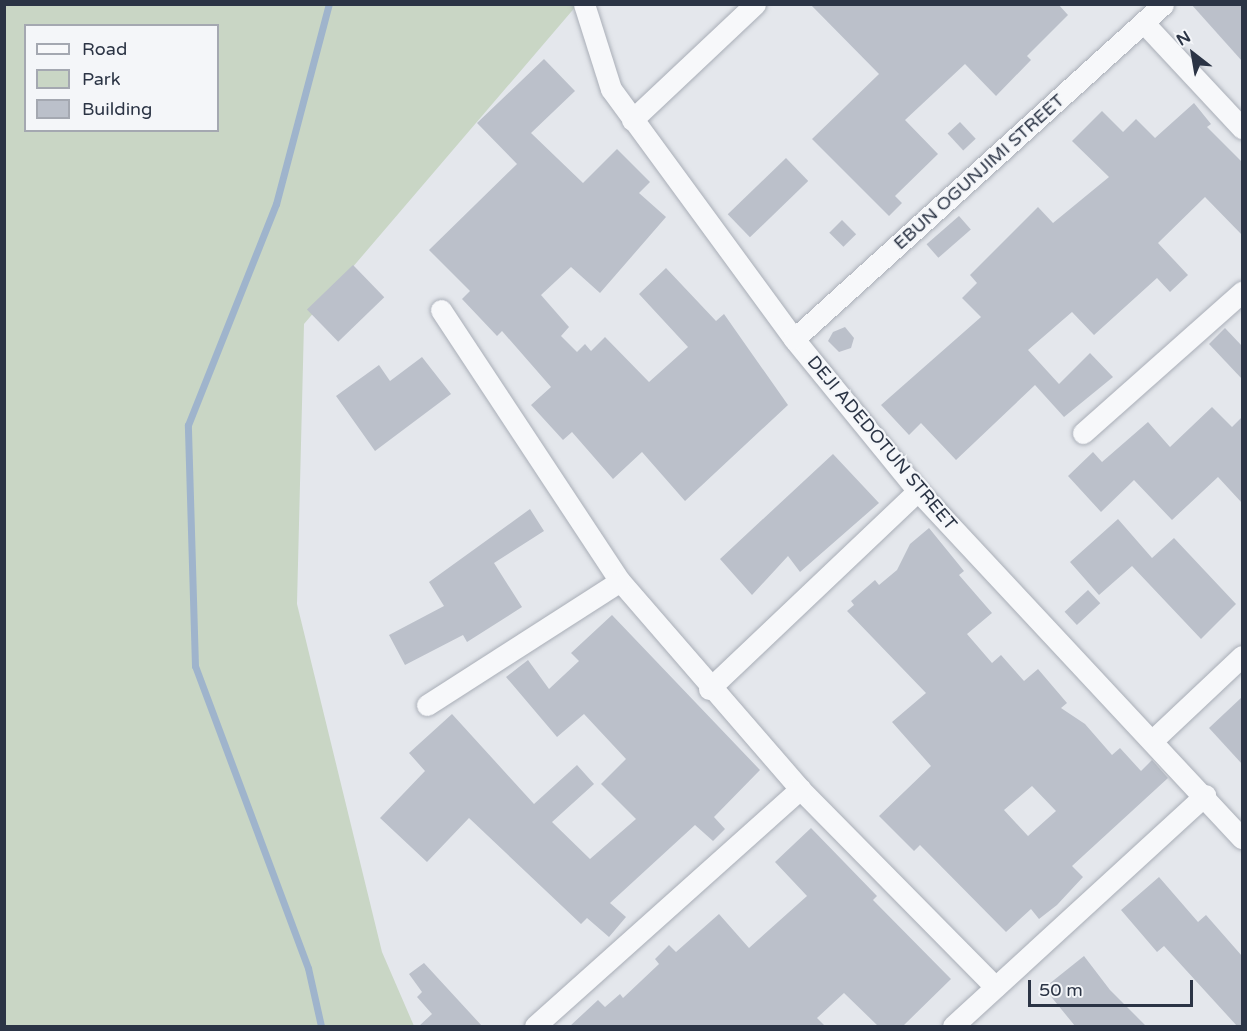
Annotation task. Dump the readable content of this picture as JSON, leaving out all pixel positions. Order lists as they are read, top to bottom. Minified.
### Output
{"streets":{"street":["EBUN OGUNJIMI STREET","DEJI ADEDOTUN STREET"]},"crossings":[["EBUN OGUNJIMI STREET","DEJI ADEDOTUN STREET"]],"legend":["Road","Park","Building"],"scale_bar":"50 m","north":"top left"}
